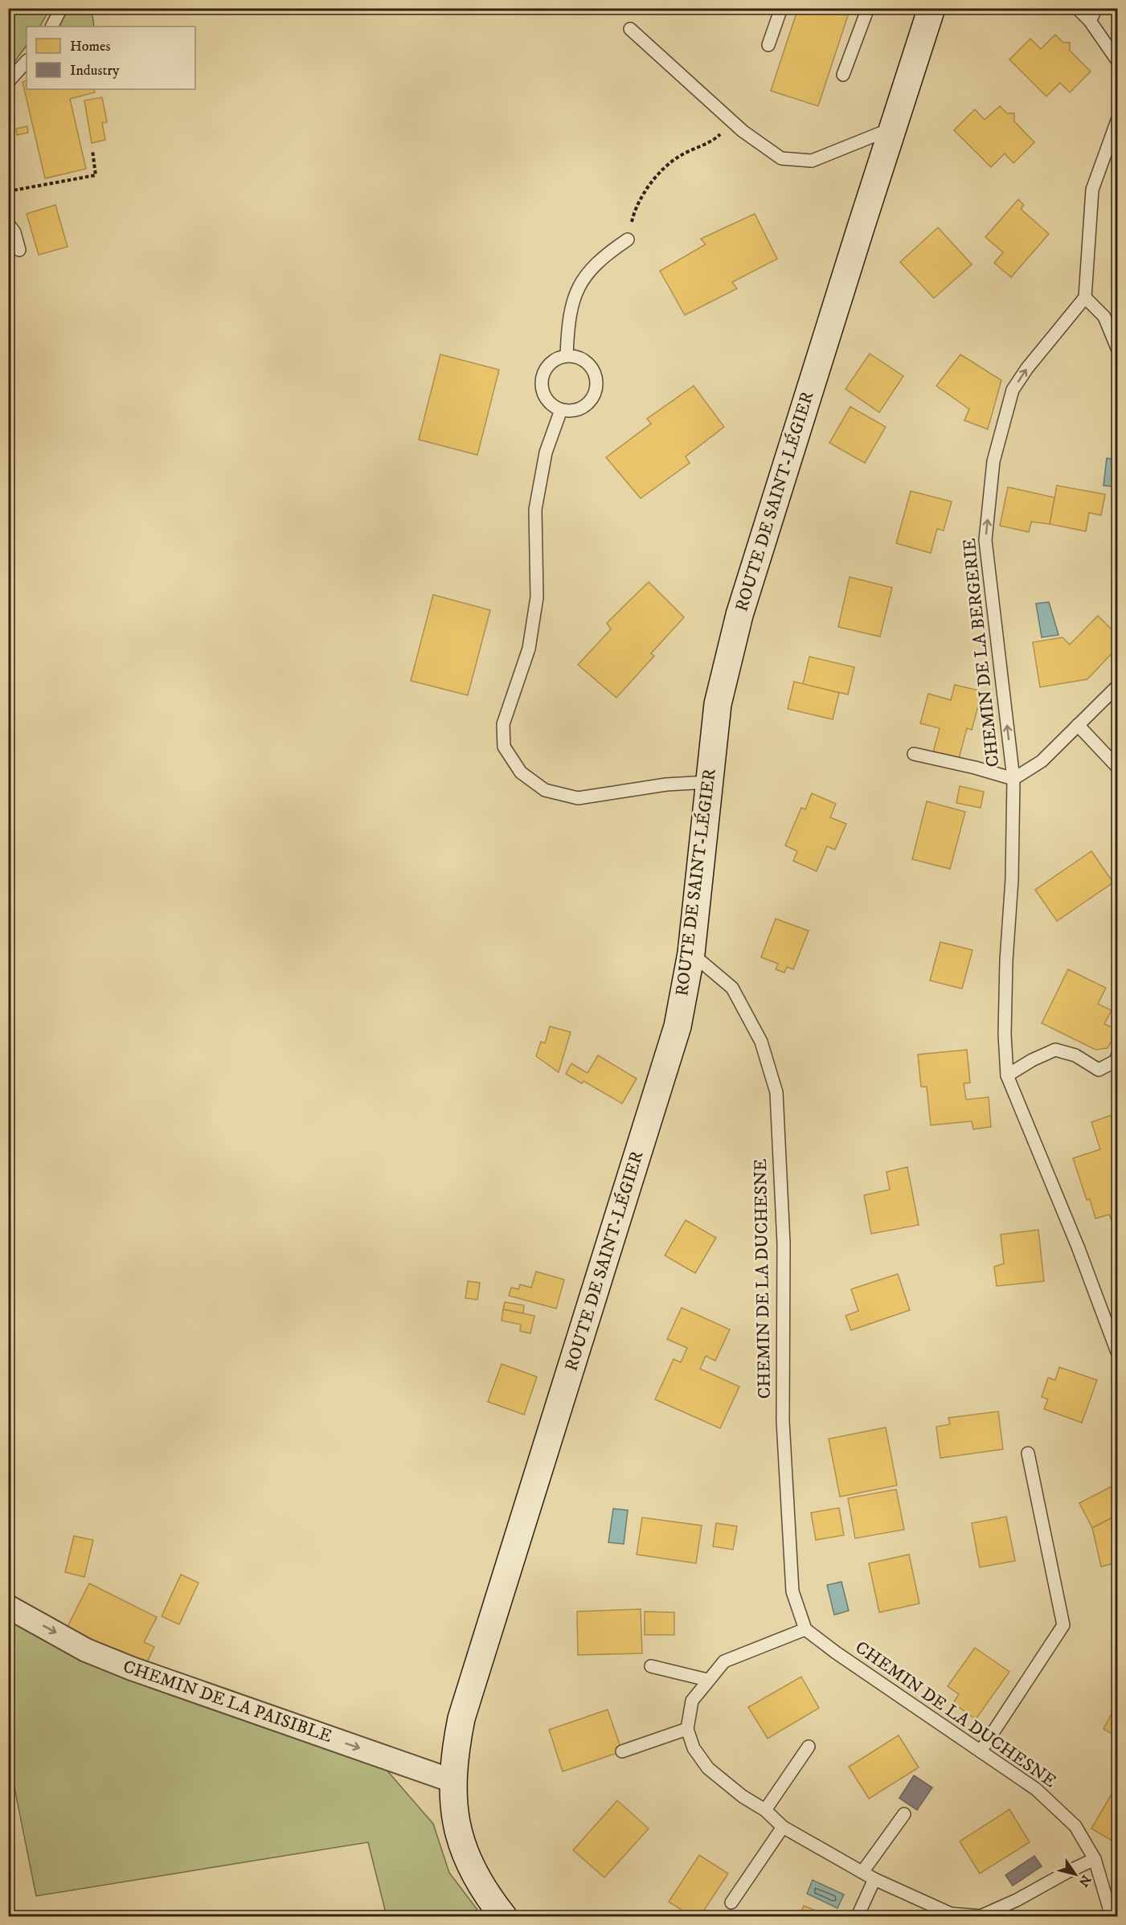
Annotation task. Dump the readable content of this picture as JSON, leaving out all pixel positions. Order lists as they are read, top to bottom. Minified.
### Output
{"streets":{"main road":["ROUTE DE SAINT-LÉGIER"],"street":["CHEMIN DE LA PAISIBLE"],"lane":["CHEMIN DE LA BERGERIE","CHEMIN DE LA DUCHESNE"]},"crossings":[["ROUTE DE SAINT-LÉGIER","CHEMIN DE LA DUCHESNE"],["ROUTE DE SAINT-LÉGIER","CHEMIN DE LA PAISIBLE"]],"one_way":["CHEMIN DE LA BERGERIE","CHEMIN DE LA PAISIBLE"],"legend":["Homes","Industry"],"north":"bottom right"}
